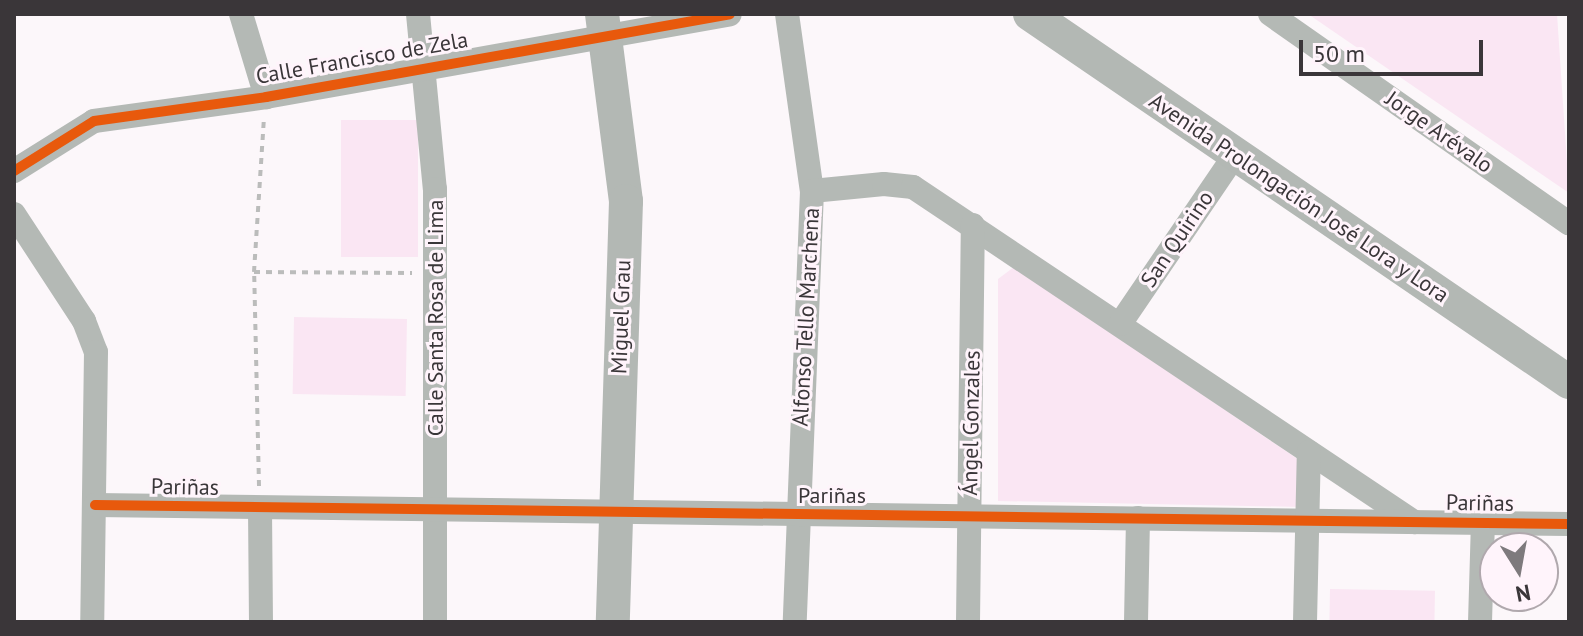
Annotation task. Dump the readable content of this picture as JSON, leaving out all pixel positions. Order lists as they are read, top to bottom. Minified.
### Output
{"streets":{"street":["Calle Francisco de Zela","Jorge Arévalo","Avenida Prolongación José Lora y Lora","San Quirino","Miguel Grau","Alfonso Tello Marchena","Calle Santa Rosa de Lima","Ángel Gonzales","Pariñas"]},"crossings":[["Calle Francisco de Zela","Miguel Grau"],["Calle Francisco de Zela","Calle Santa Rosa de Lima"],["Avenida Prolongación José Lora y Lora","San Quirino"],["Miguel Grau","Pariñas"],["Alfonso Tello Marchena","Pariñas"],["Calle Santa Rosa de Lima","Pariñas"],["Ángel Gonzales","Pariñas"]],"scale_bar":"50 m","north":"bottom"}
